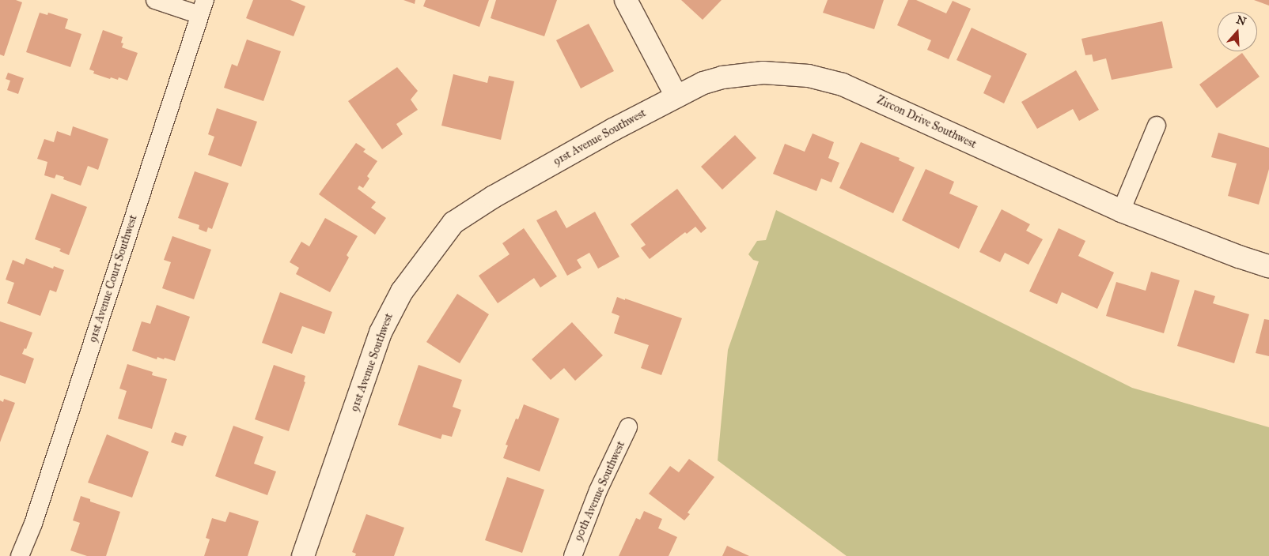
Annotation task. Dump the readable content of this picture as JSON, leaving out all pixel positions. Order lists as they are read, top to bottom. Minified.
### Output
{"streets":{"street":["Zircon Drive Southwest","91st Avenue Southwest","91st Avenue Court Southwest","90th Avenue Southwest"]},"crossings":[["Zircon Drive Southwest","91st Avenue Southwest"]],"north":"top"}
